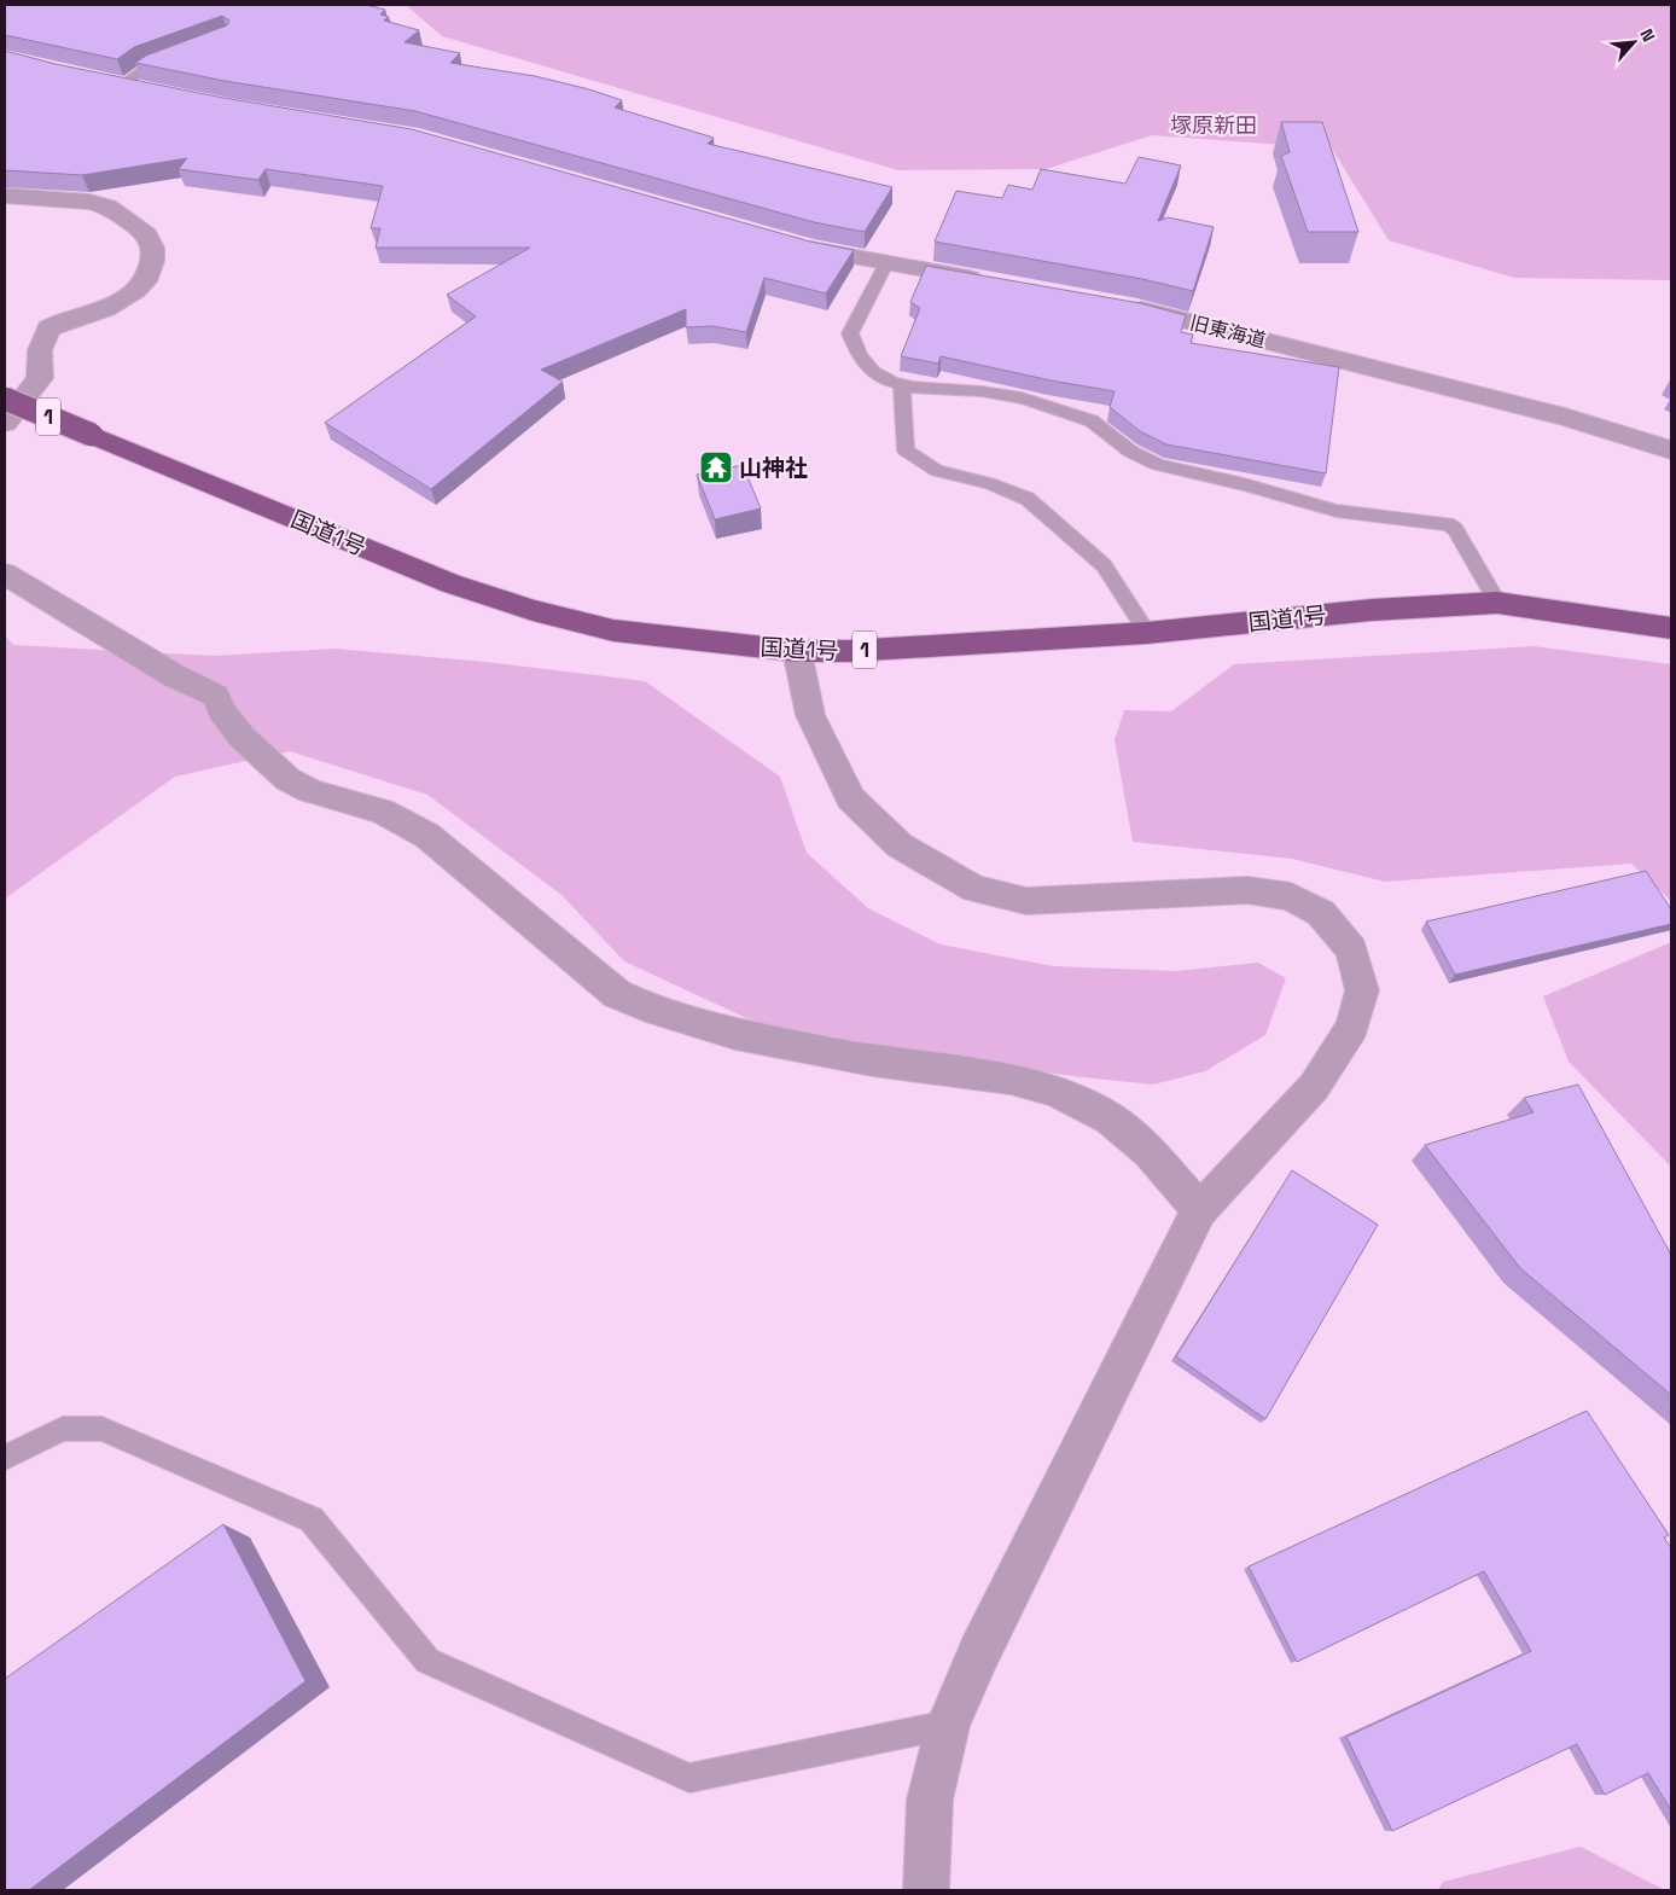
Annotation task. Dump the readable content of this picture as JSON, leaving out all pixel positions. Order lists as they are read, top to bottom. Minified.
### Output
{"streets":{"highway":["1","国道1号"],"street":["旧東海道"]},"districts":["塚原新田"],"places":{"temple":["山神社"]},"north":"top right"}
